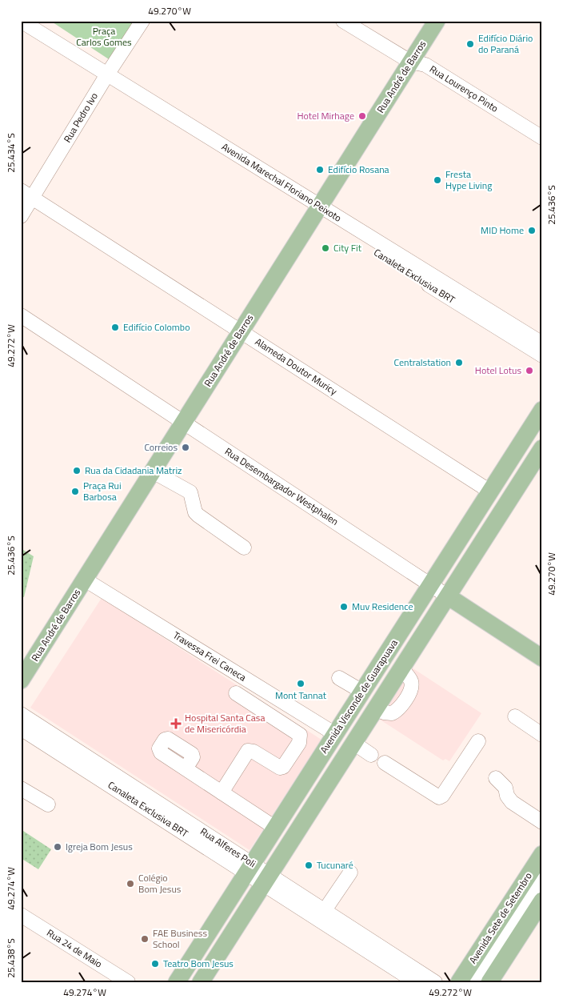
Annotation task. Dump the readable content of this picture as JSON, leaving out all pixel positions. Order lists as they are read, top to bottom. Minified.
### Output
{"streets":{"main road":["Rua André de Barros","Rua Desembargador Westphalen","Avenida Visconde de Guarapuava","Avenida Sete de Setembro"],"street":["Rua Lourenço Pinto","Rua Pedro Ivo","Avenida Marechal Floriano Peixoto","Canaleta Exclusiva BRT","Alameda Doutor Muricy","Travessa Frei Caneca","Rua Alferes Poli","Rua 24 de Maio"]},"crossings":[["Rua André de Barros","Rua Lourenço Pinto"],["Rua André de Barros","Avenida Marechal Floriano Peixoto"],["Rua André de Barros","Canaleta Exclusiva BRT"],["Rua André de Barros","Alameda Doutor Muricy"],["Rua André de Barros","Rua Desembargador Westphalen"],["Rua André de Barros","Travessa Frei Caneca"],["Rua Pedro Ivo","Avenida Marechal Floriano Peixoto"],["Rua Pedro Ivo","Alameda Doutor Muricy"],["Avenida Marechal Floriano Peixoto","Canaleta Exclusiva BRT"],["Canaleta Exclusiva BRT","Avenida Visconde de Guarapuava"],["Canaleta Exclusiva BRT","Rua Alferes Poli"],["Alameda Doutor Muricy","Avenida Visconde de Guarapuava"],["Rua Desembargador Westphalen","Avenida Visconde de Guarapuava"],["Travessa Frei Caneca","Avenida Visconde de Guarapuava"],["Avenida Visconde de Guarapuava","Rua Alferes Poli"]],"parks":["Praça Carlos Gomes"],"places":{"other":["Edifício Diário do Paraná","Hotel Mirhage","Edifício Rosana","Fresta Hype Living","MID Home","City Fit","Edifício Colombo","Centralstation","Hotel Lotus","Correios","Rua da Cidadania Matriz","Praça Rui Barbosa","Muv Residence","Mont Tannat","Igreja Bom Jesus","Tucunaré","Colégio Bom Jesus","FAE Business School","Teatro Bom Jesus"],"health":["Hospital Santa Casa de Misericórdia"]},"coordinates":["49.270°W","25.434°S","25.436°S","49.272°W","49.274°W","25.438°S"]}
